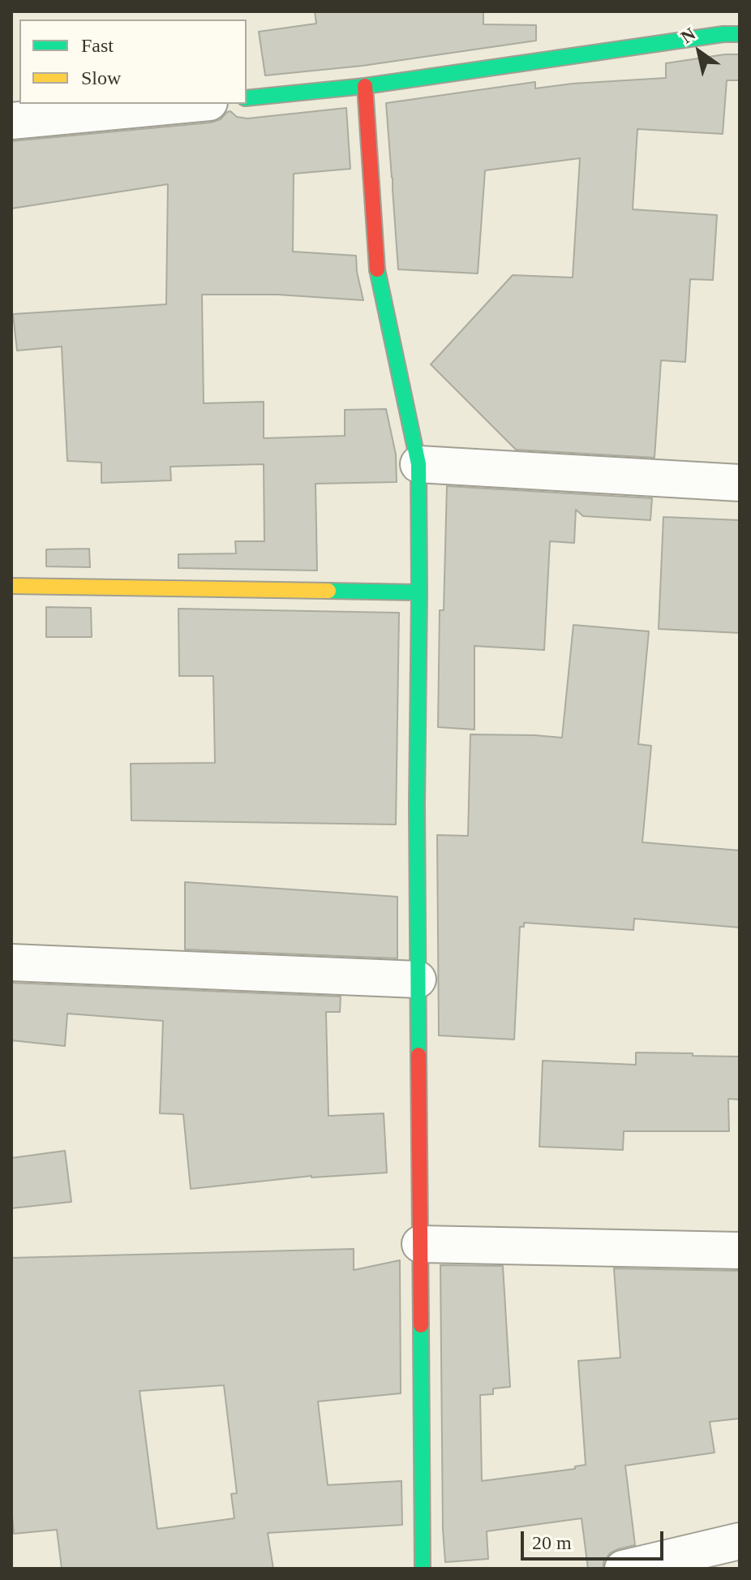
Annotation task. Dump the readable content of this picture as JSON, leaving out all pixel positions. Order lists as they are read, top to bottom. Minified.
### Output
{"legend":["Fast","Slow"],"scale_bar":"20 m","north":"top left"}
